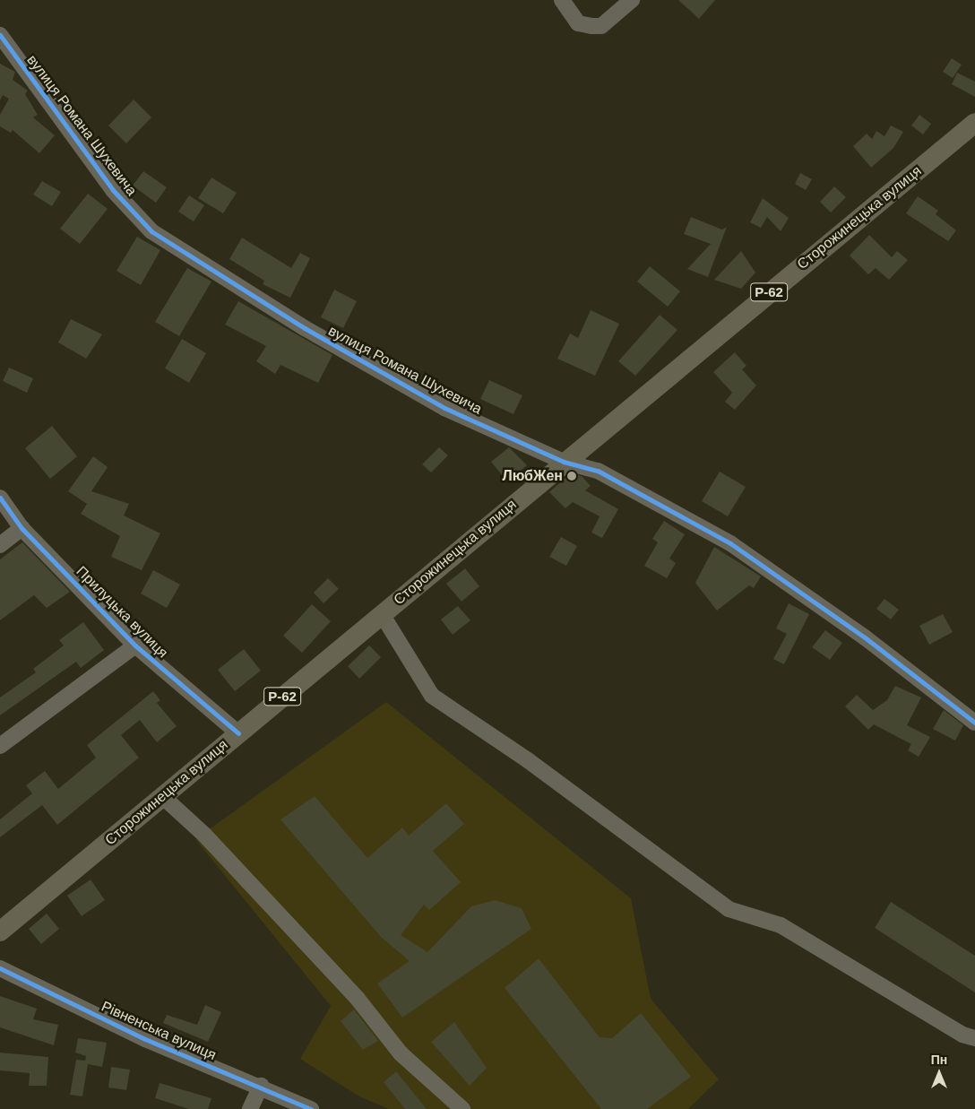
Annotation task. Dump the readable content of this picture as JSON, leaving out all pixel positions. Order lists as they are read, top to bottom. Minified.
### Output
{"streets":{"main road":["Сторожинецька вулиця","Р-62"],"street":["вулиця Романа Шухевича","Прилуцька вулиця","Рівненська вулиця"]},"crossings":[["вулиця Романа Шухевича","Сторожинецька вулиця"],["Сторожинецька вулиця","Прилуцька вулиця"]],"places":["ЛюбЖен"],"north":"top"}
